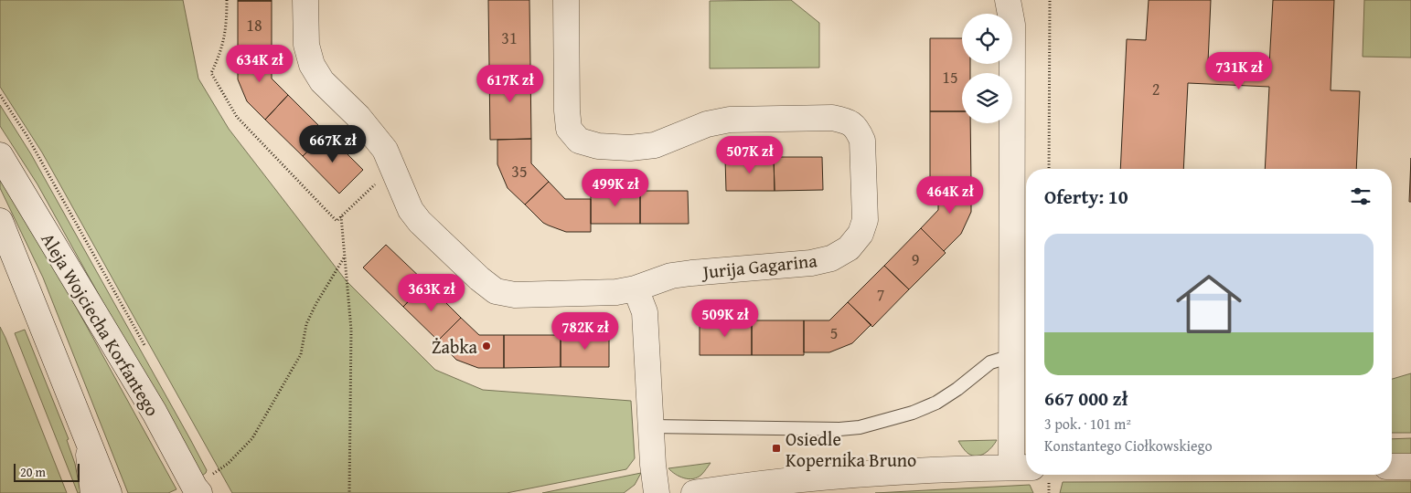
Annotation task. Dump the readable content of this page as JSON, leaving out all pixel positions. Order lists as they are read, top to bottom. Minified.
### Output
{"streets":{"street":["Jurija Gagarina","Aleja Wojciecha Korfantego"]},"places":{"other":["Żabka"],"transit":["Osiedle Kopernika Bruno"]},"house_numbers":["18","31","15","2","35","9","7","5"],"scale_bar":"20 m","page":{"price":["634K zł","731K zł","617K zł","667K zł","507K zł","499K zł","464K zł","363K zł","509K zł","782K zł"],"heading":"Oferty: 10","list":[{"name":"667 000 zł","note":"3 pok. · 101 m² · Konstantego Ciołkowskiego"}],"scale":"20 m"}}
